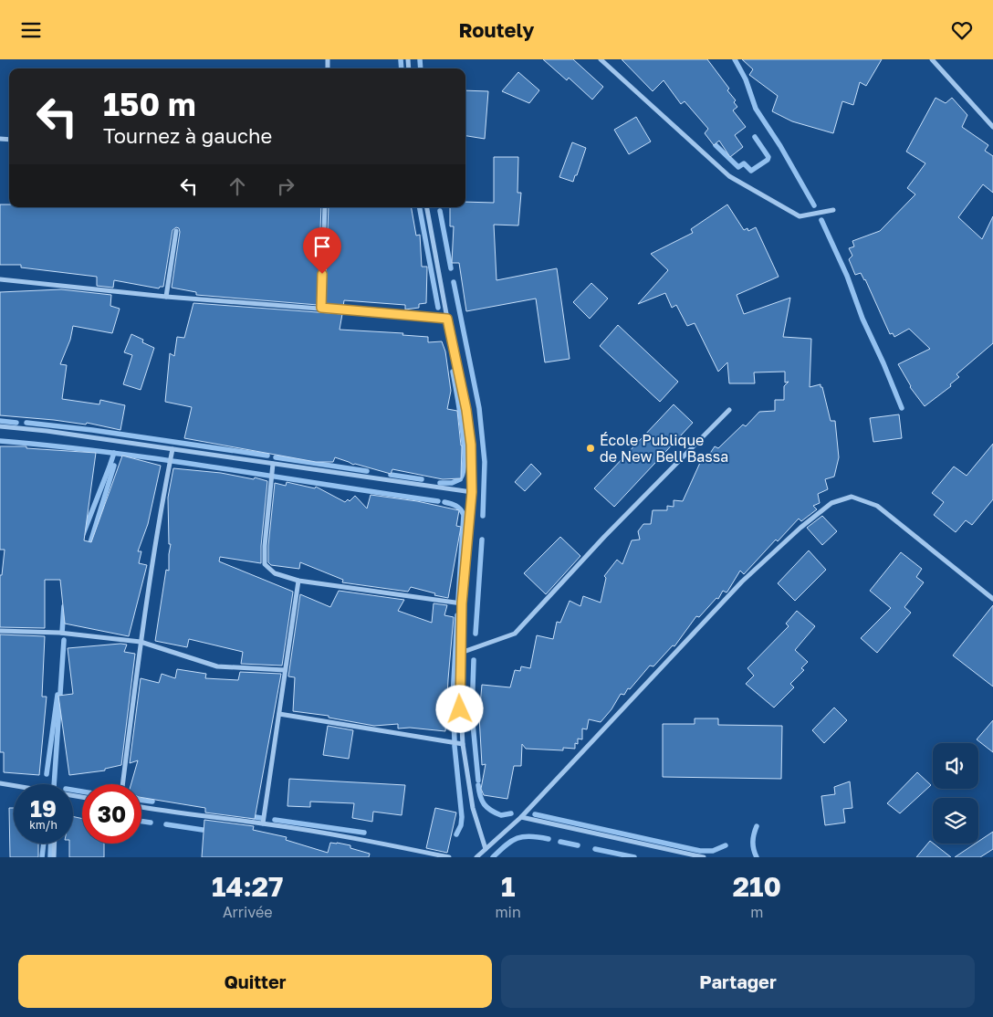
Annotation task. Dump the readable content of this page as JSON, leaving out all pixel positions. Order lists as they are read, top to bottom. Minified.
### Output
{"places":["École Publique de New Bell Bassa"],"page":{"header":"Routely","turn":["150 m","Tournez à gauche"],"speed":"19 km/h","limit":"30","eta":["14:27","Arrivée","1","min","210","m"],"buttons":["Quitter","Partager"]}}
